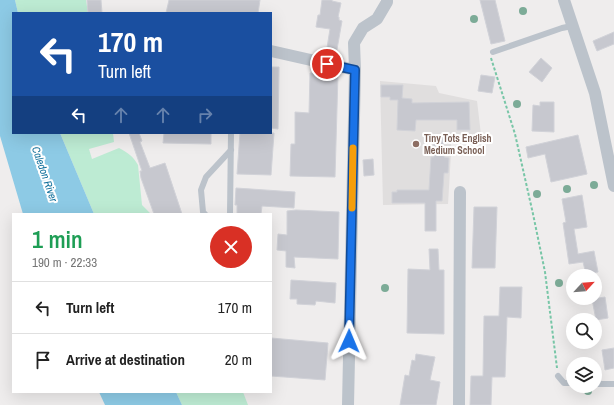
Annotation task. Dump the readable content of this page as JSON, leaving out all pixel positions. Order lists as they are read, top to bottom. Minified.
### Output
{"water":["Caledon River"],"places":["Tiny Tots English Medium School"],"north":"top right","page":{"turn":["170 m","Turn left"],"heading":["1 min","190 m · 22:33"],"list":[{"name":"Turn left","value":"170 m"},{"name":"Arrive at destination","value":"20 m"}]}}
